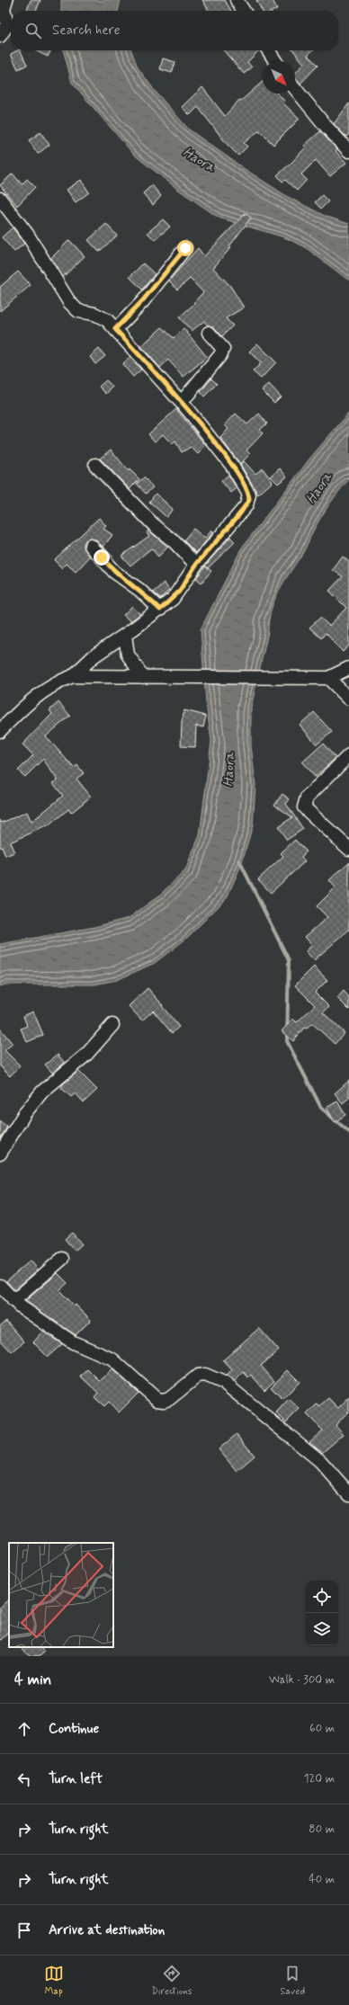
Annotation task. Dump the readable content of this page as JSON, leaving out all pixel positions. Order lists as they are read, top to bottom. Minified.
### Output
{"water":["Haora"],"north":"bottom right","page":{"search":"Search here","heading":["4 min","Walk · 300 m"],"list":[["Continue","60 m"],["Turn left","120 m"],["Turn right","80 m"],["Turn right","40 m"],"Arrive at destination"],"nav":["Map","Directions","Saved"]}}
